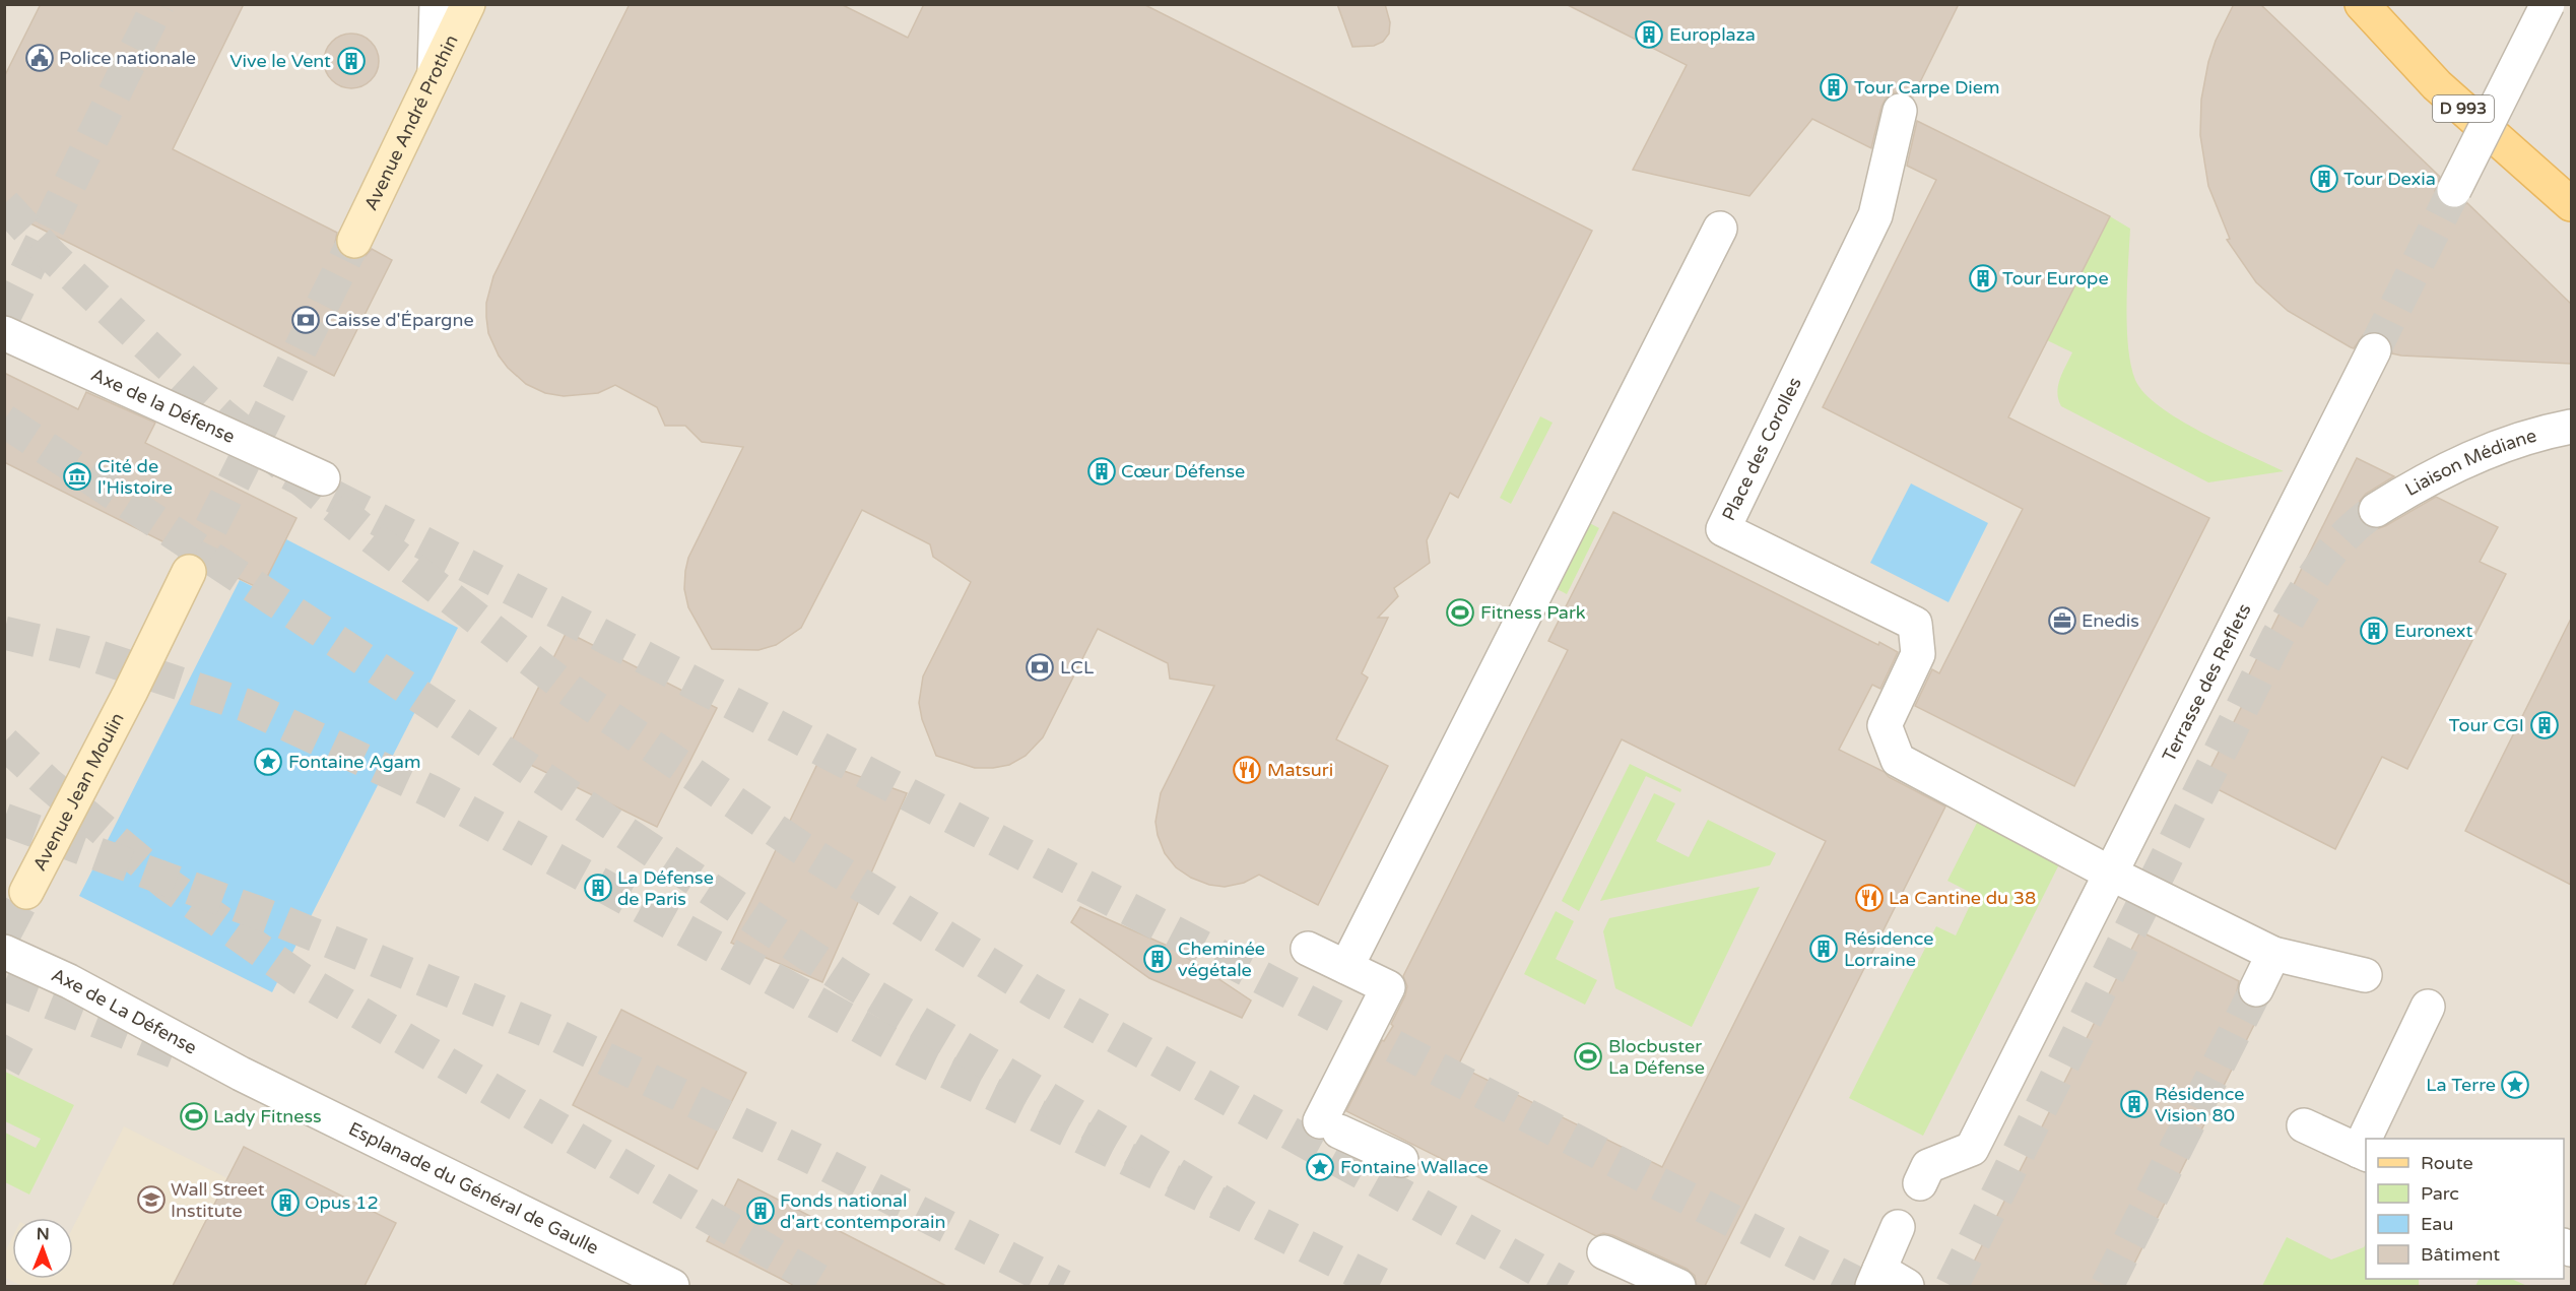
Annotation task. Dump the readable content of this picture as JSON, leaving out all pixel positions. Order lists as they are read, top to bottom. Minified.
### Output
{"streets":{"main road":["D 993","Avenue André Prothin","Avenue Jean Moulin"],"street":["Axe de la Défense","Place des Corolles","Liaison Médiane","Terrasse des Reflets","Axe de La Défense","Esplanade du Général de Gaulle"]},"crossings":[["Place des Corolles","Terrasse des Reflets"],["Axe de La Défense","Esplanade du Général de Gaulle"]],"places":{"building":["Europlaza","Vive le Vent","Tour Carpe Diem","Tour Dexia","Tour Europe","Cœur Défense","Euronext","Tour CGI","La Défense de Paris","Résidence Lorraine","Cheminée végétale","Résidence Vision 80","Opus 12","Fonds national d'art contemporain"],"public building":["Police nationale"],"bank":["Caisse d'Épargne","LCL"],"museum":["Cité de l'Histoire"],"sports":["Fitness Park","Blocbuster La Défense","Lady Fitness"],"office":["Enedis"],"place":["Fontaine Agam","La Terre","Fontaine Wallace"],"restaurant":["Matsuri","La Cantine du 38"],"school or university":["Wall Street Institute"]},"legend":["Route","Parc","Eau","Bâtiment"],"north":"top"}
